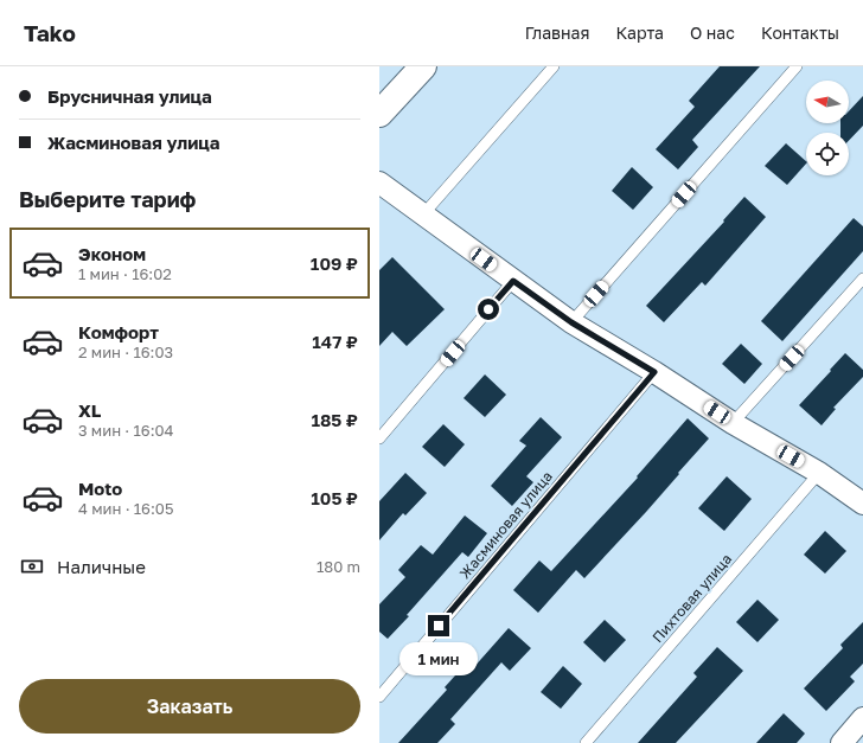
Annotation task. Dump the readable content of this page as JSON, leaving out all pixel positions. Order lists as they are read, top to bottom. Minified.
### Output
{"streets":{"lane":["Жасминовая улица","Пихтовая улица"]},"north":"left","page":{"header":"Tako","nav":["Главная","Карта","О нас","Контакты"],"banner":["Брусничная улица","Жасминовая улица"],"heading":"Выберите тариф","list":[{"name":"Эконом","note":"1 мин · 16:02","value":"109 ₽"},{"name":"Комфорт","note":"2 мин · 16:03","value":"147 ₽"},{"name":"XL","note":"3 мин · 16:04","value":"185 ₽"},{"name":"Moto","note":"4 мин · 16:05","value":"105 ₽"}],"pay":["Наличные","180 m"],"bubble":"1 мин","buttons":"Заказать"}}
